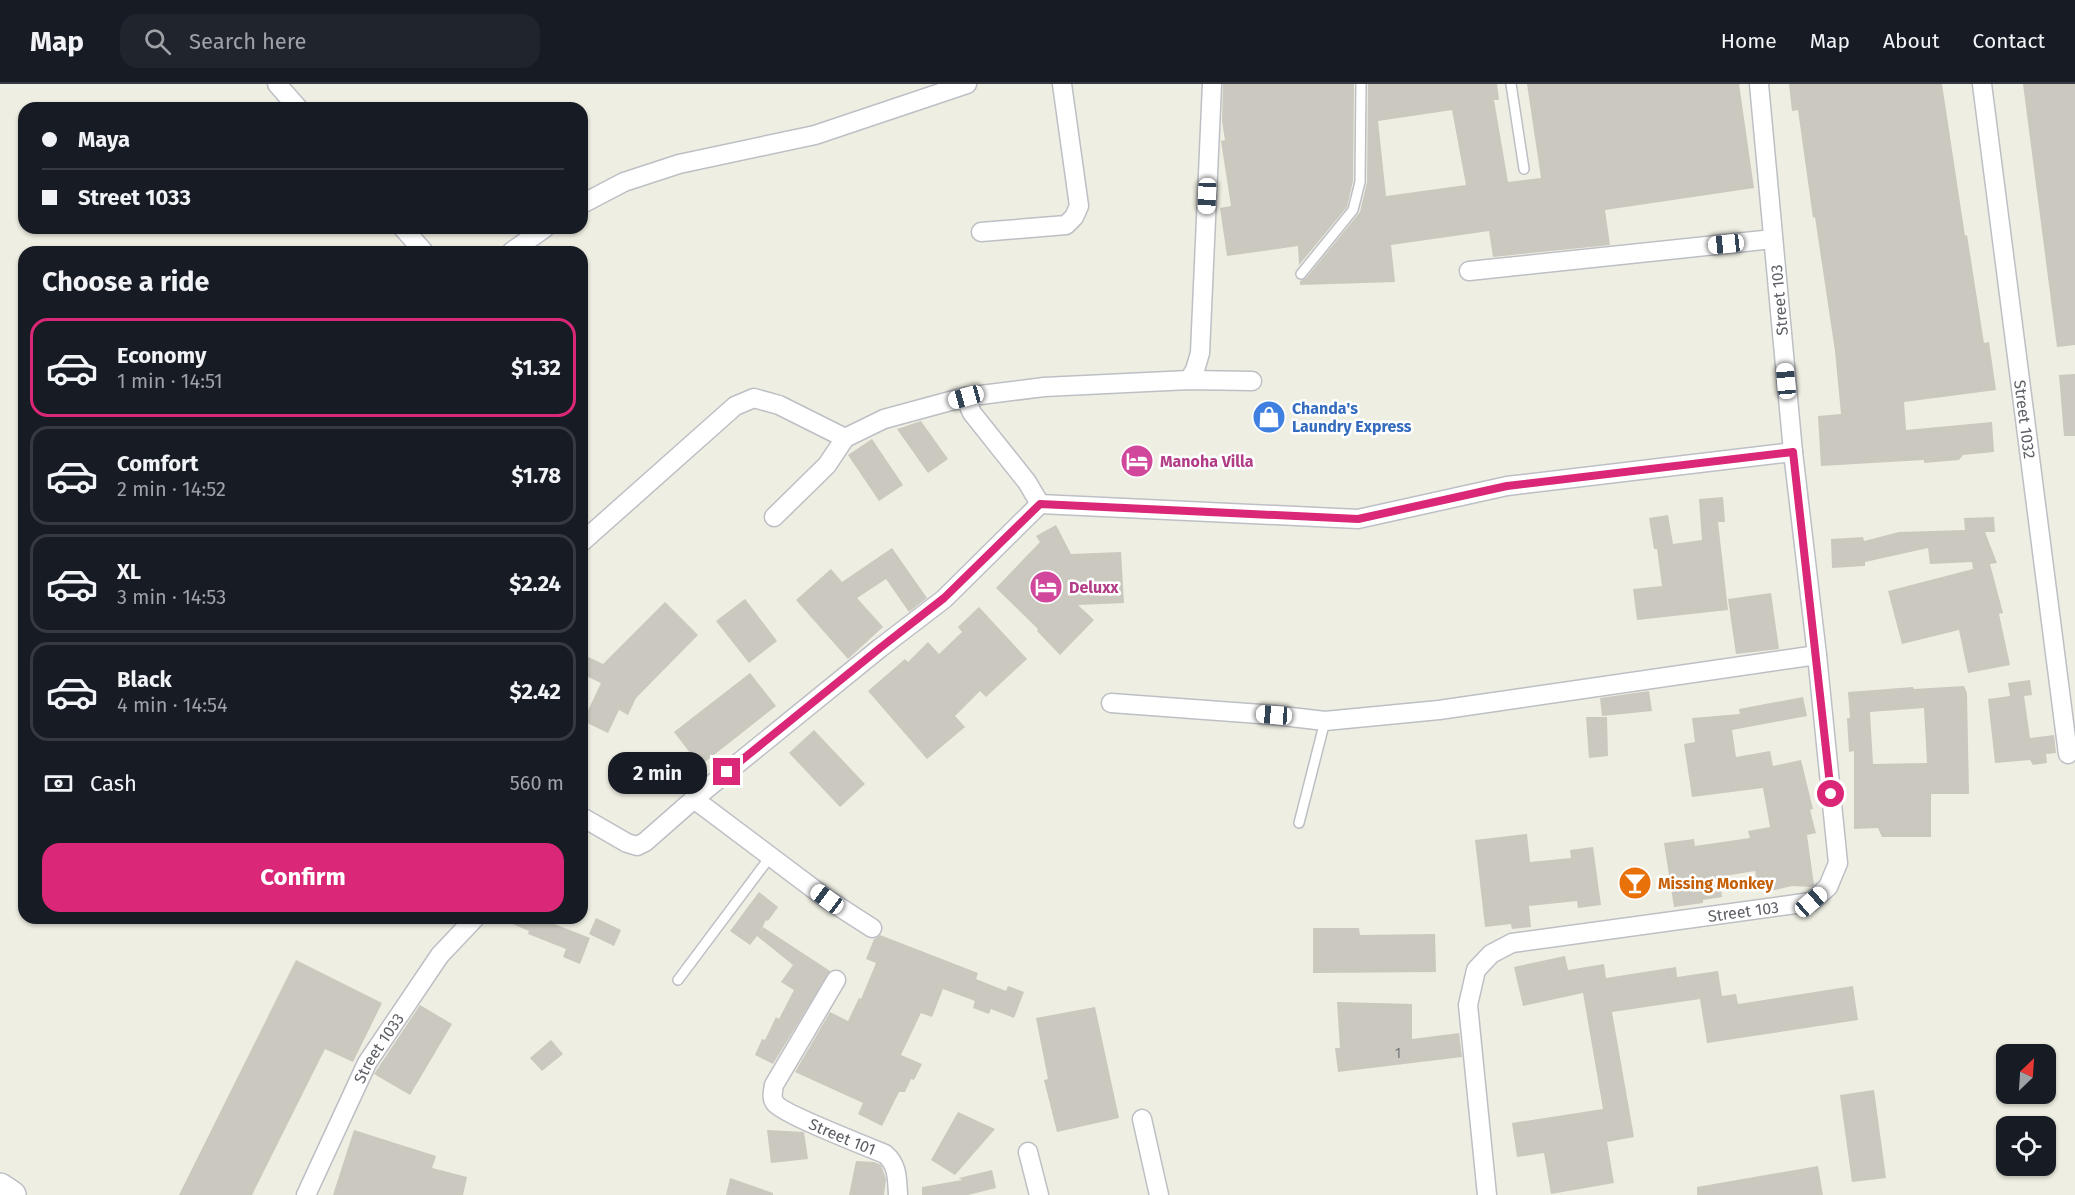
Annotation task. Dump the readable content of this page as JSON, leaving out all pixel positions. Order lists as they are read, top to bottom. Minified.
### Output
{"streets":{"street":["Street 103","Street 1032","Street 1033","Street 101"]},"places":{"shop":["Chanda's Laundry Express"],"hotel":["Manoha Villa","Deluxx"],"bar":["Missing Monkey"]},"house_numbers":["1"],"north":"top right","page":{"header":"Map","search":"Search here","nav":["Home","Map","About","Contact"],"banner":["Maya","Street 1033"],"heading":"Choose a ride","list":[{"name":"Economy","note":"1 min · 14:51","value":"$1.32"},{"name":"Comfort","note":"2 min · 14:52","value":"$1.78"},{"name":"XL","note":"3 min · 14:53","value":"$2.24"},{"name":"Black","note":"4 min · 14:54","value":"$2.42"}],"pay":["Cash","560 m"],"bubble":"2 min","buttons":"Confirm"}}
